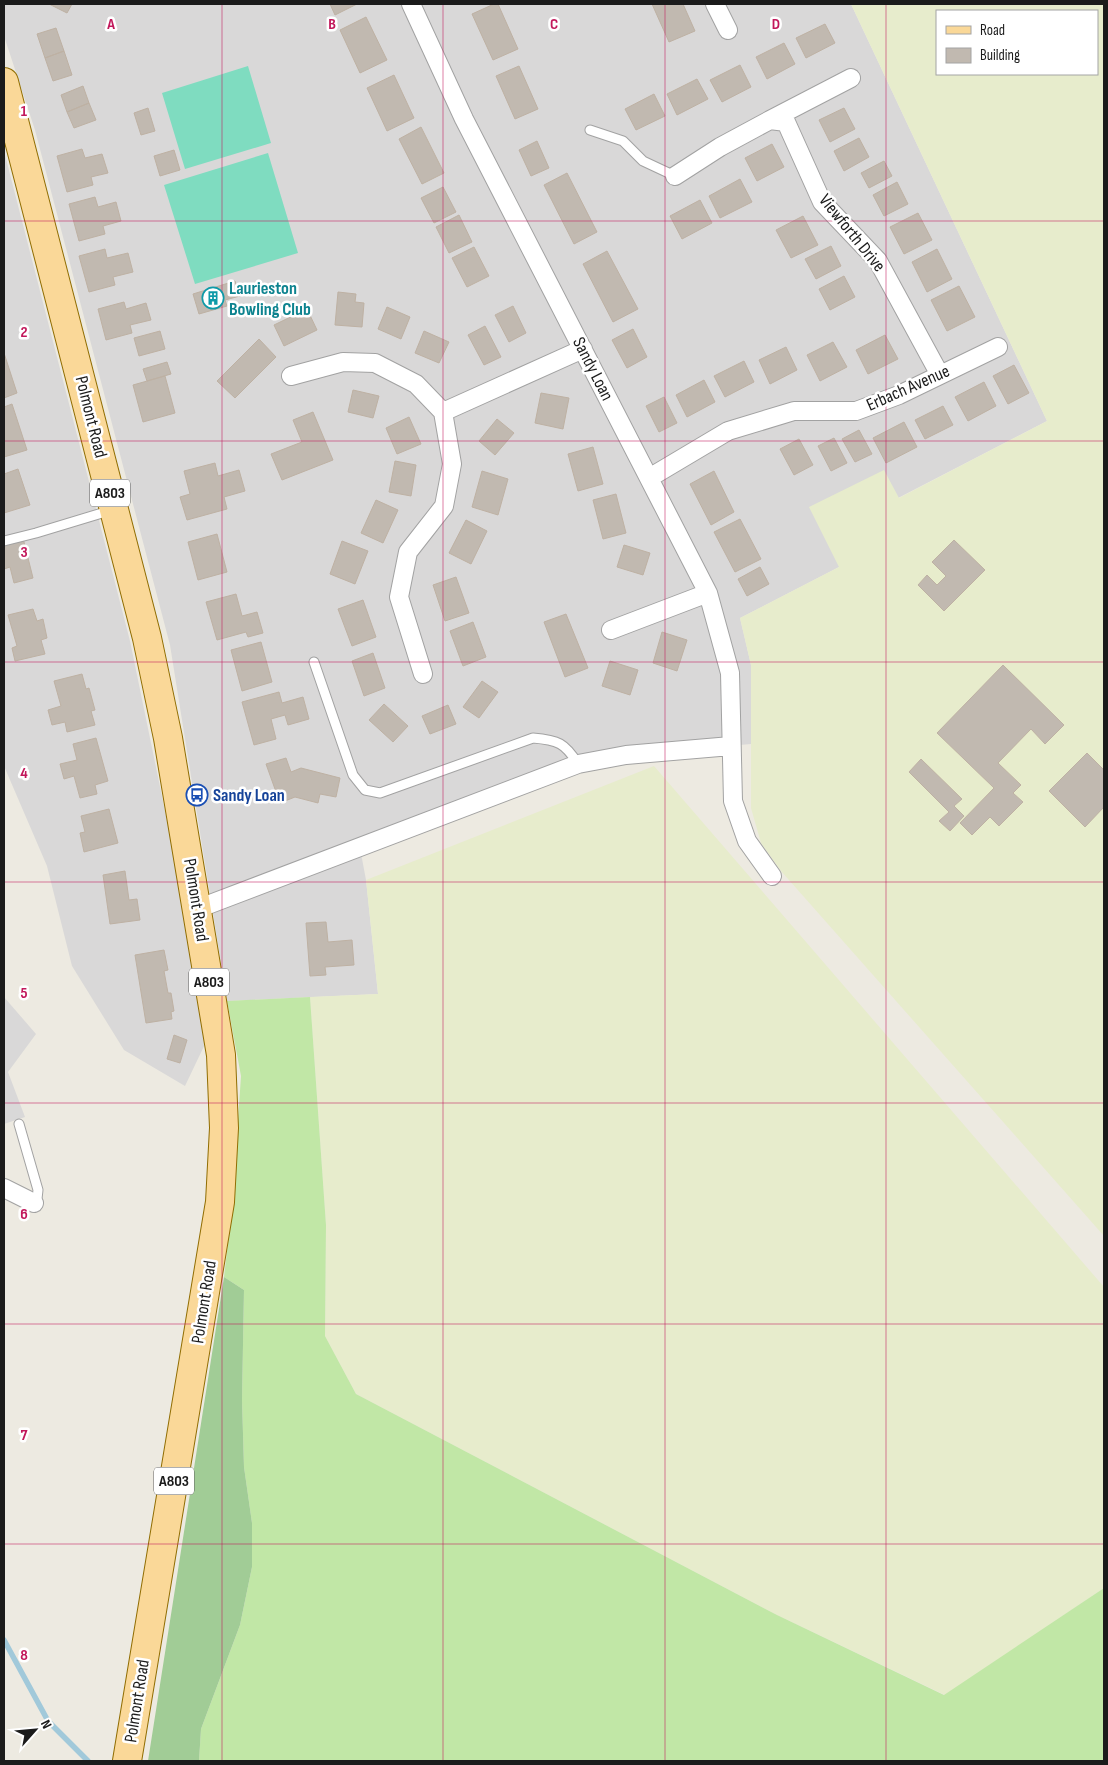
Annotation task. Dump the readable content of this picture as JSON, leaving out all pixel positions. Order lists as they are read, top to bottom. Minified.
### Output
{"streets":{"main road":["Polmont Road","A803"],"street":["Viewforth Drive","Sandy Loan","Erbach Avenue"]},"crossings":[["Viewforth Drive","Erbach Avenue"],["Sandy Loan","Erbach Avenue"]],"places":{"building":["Laurieston Bowling Club"],"bus stop":["Sandy Loan"]},"legend":["Road","Building"],"north":"top right","grid":{"columns":["A","B","C","D"],"rows":["1","2","3","4","5","6","7","8"]}}
